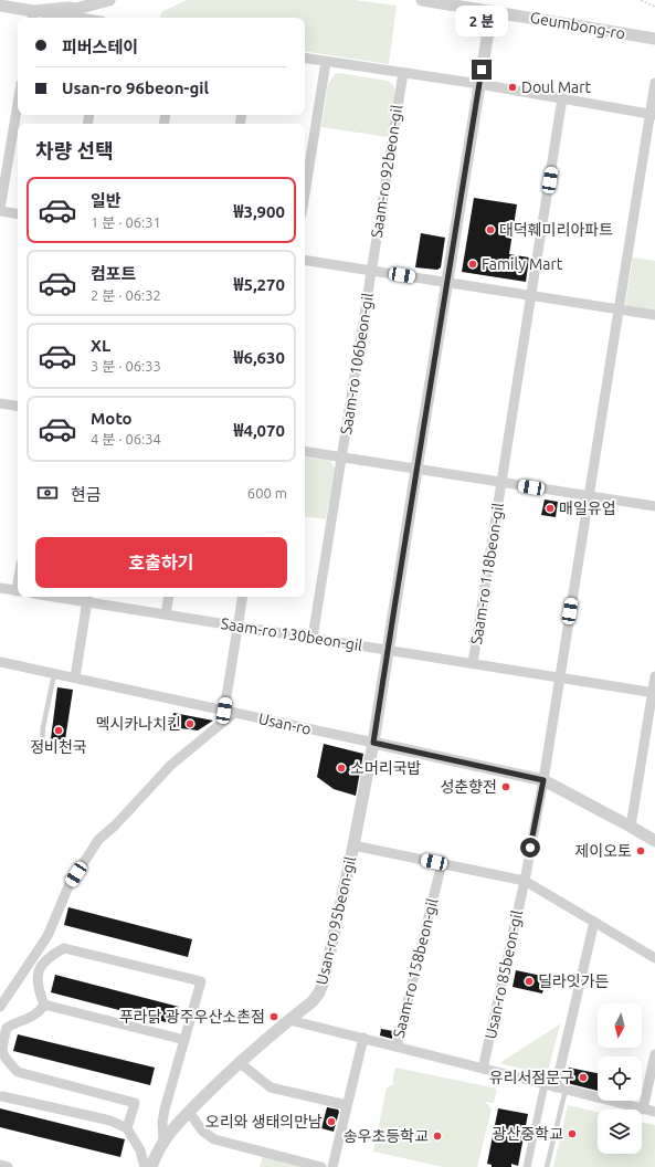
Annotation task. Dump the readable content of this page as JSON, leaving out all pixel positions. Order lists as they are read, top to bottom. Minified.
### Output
{"streets":{"street":["Geumbong-ro","Saam-ro 92beon-gil","Saam-ro 106beon-gil","Saam-ro 118beon-gil","Saam-ro 130beon-gil","Usan-ro","Usan-ro 95beon-gil","Saam-ro 158beon-gil","Usan-ro 85beon-gil"]},"crossings":[["Geumbong-ro","Usan-ro 95beon-gil"],["Saam-ro 92beon-gil","Saam-ro 106beon-gil"],["Saam-ro 106beon-gil","Saam-ro 118beon-gil"],["Saam-ro 106beon-gil","Usan-ro 95beon-gil"],["Saam-ro 118beon-gil","Saam-ro 130beon-gil"],["Saam-ro 118beon-gil","Usan-ro 95beon-gil"],["Saam-ro 130beon-gil","Usan-ro 95beon-gil"],["Usan-ro","Usan-ro 95beon-gil"],["Usan-ro","Usan-ro 85beon-gil"],["Usan-ro 95beon-gil","Saam-ro 158beon-gil"],["Saam-ro 158beon-gil","Usan-ro 85beon-gil"]],"places":["Doul Mart","대덕훼미리아파트","Family Mart","매일유업","멕시카나치킨","정비천국","소머리국밥","성춘향전","제이오토","딜라잇가든","푸라닭 광주우산소촌점","유리서점문구","오리와 생태의만남","광산중학교","송우초등학교"],"north":"bottom","page":{"bubble":"2 분","banner":["피버스테이","Usan-ro 96beon-gil"],"heading":"차량 선택","list":[{"name":"일반","note":"1 분 · 06:31","value":"₩3,900"},{"name":"컴포트","note":"2 분 · 06:32","value":"₩5,270"},{"name":"XL","note":"3 분 · 06:33","value":"₩6,630"},{"name":"Moto","note":"4 분 · 06:34","value":"₩4,070"}],"pay":["현금","600 m"],"buttons":"호출하기"}}
